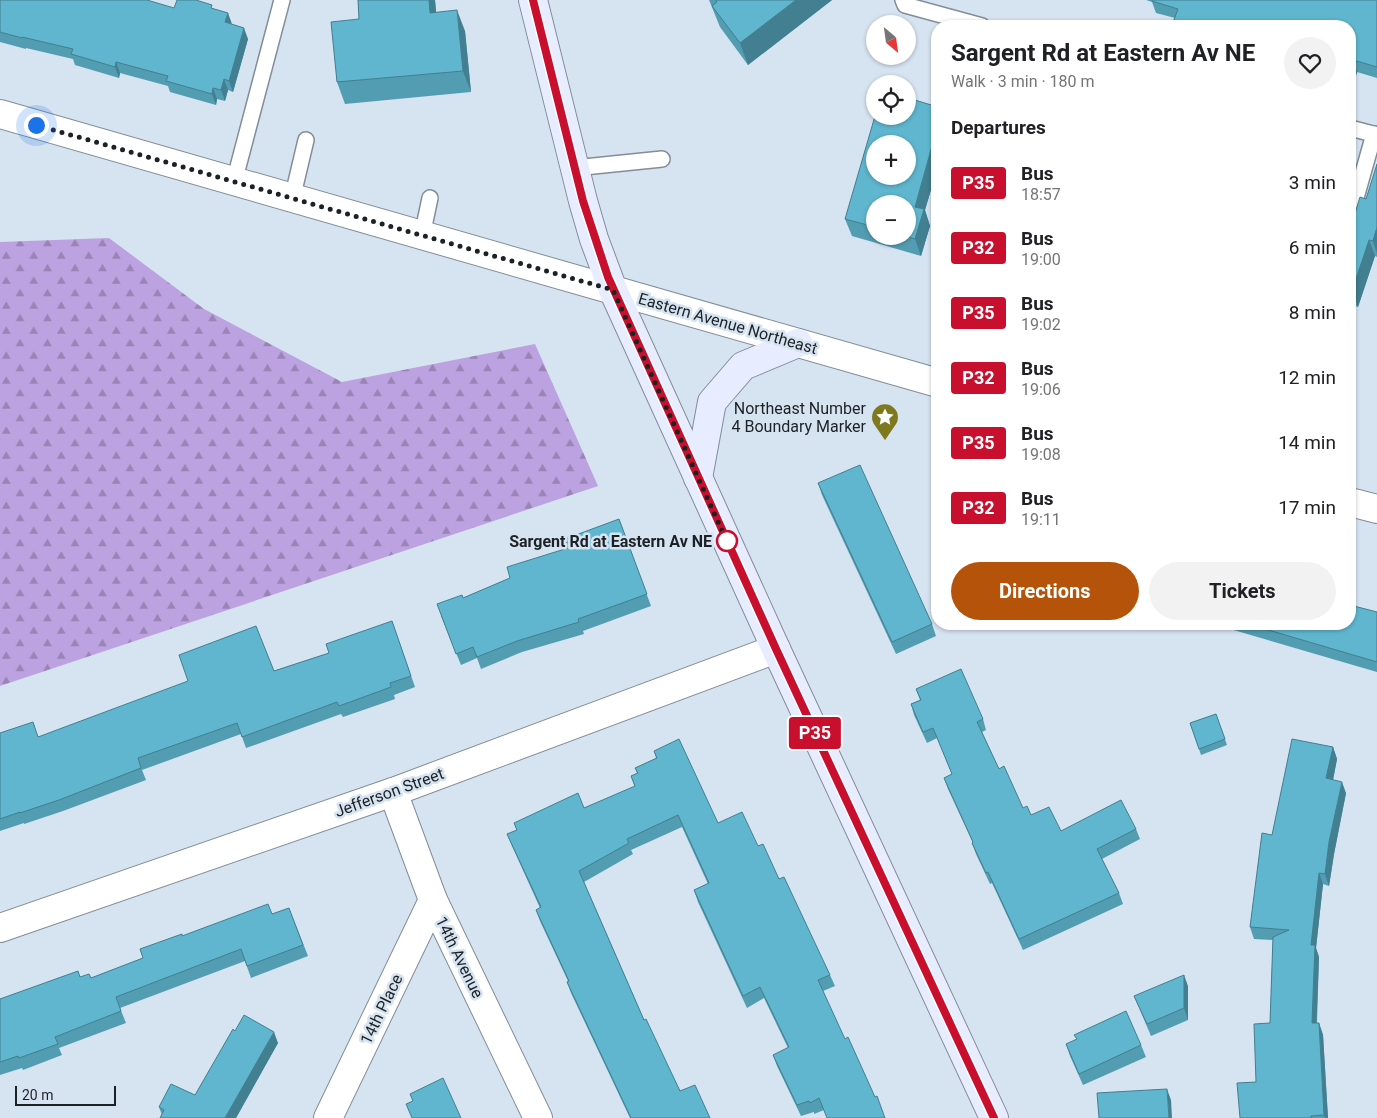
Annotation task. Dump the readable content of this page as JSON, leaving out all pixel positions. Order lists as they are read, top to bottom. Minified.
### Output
{"streets":{"street":["Eastern Avenue Northeast","Jefferson Street","14th Avenue","14th Place"]},"crossings":[["Jefferson Street","14th Avenue"],["14th Avenue","14th Place"]],"places":{"place":["Northeast Number 4 Boundary Marker"],"other":["Sargent Rd at Eastern Av NE"]},"lines":["bus line P35"],"scale_bar":"20 m","north":"bottom right","page":{"on_map":"P35","map_buttons":["+","−"],"heading":[["Sargent Rd at Eastern Av NE","Walk · 3 min · 180 m"],"Departures"],"list":[{"mark":"P35","name":"Bus","note":"18:57","value":"3 min"},{"mark":"P32","name":"Bus","note":"19:00","value":"6 min"},{"mark":"P35","name":"Bus","note":"19:02","value":"8 min"},{"mark":"P32","name":"Bus","note":"19:06","value":"12 min"},{"mark":"P35","name":"Bus","note":"19:08","value":"14 min"},{"mark":"P32","name":"Bus","note":"19:11","value":"17 min"}],"buttons":["Directions","Tickets"],"scale":"20 m"}}
